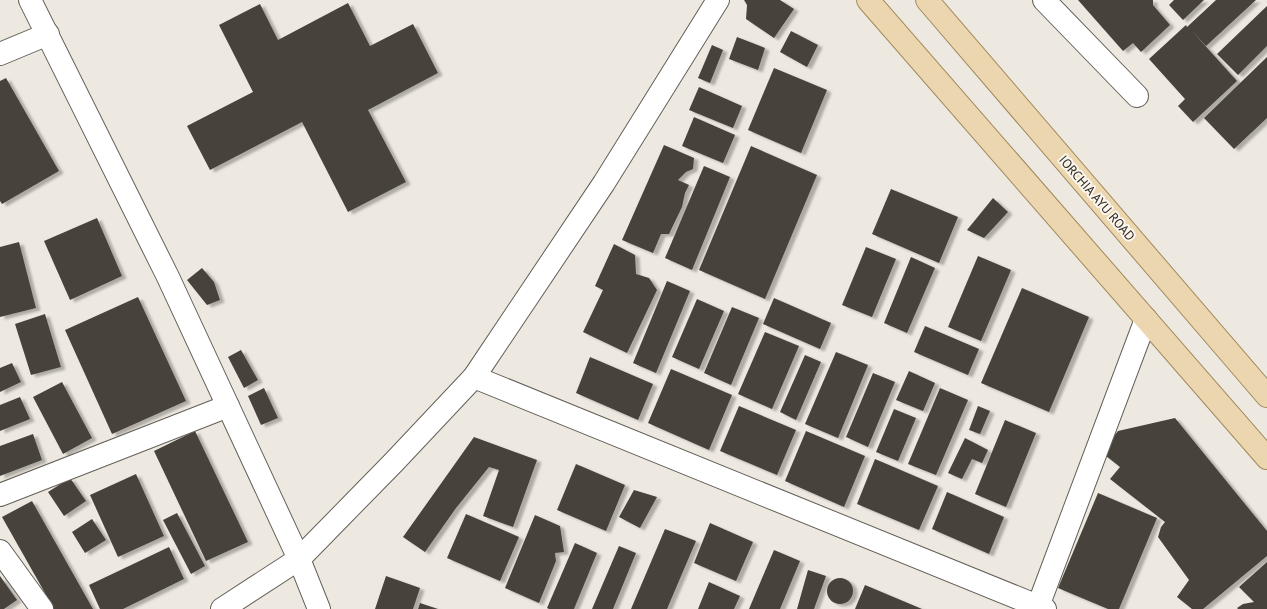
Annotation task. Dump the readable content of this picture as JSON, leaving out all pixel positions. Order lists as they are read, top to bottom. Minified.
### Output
{"streets":{"main road":["IORCHIA AYU ROAD"]}}
